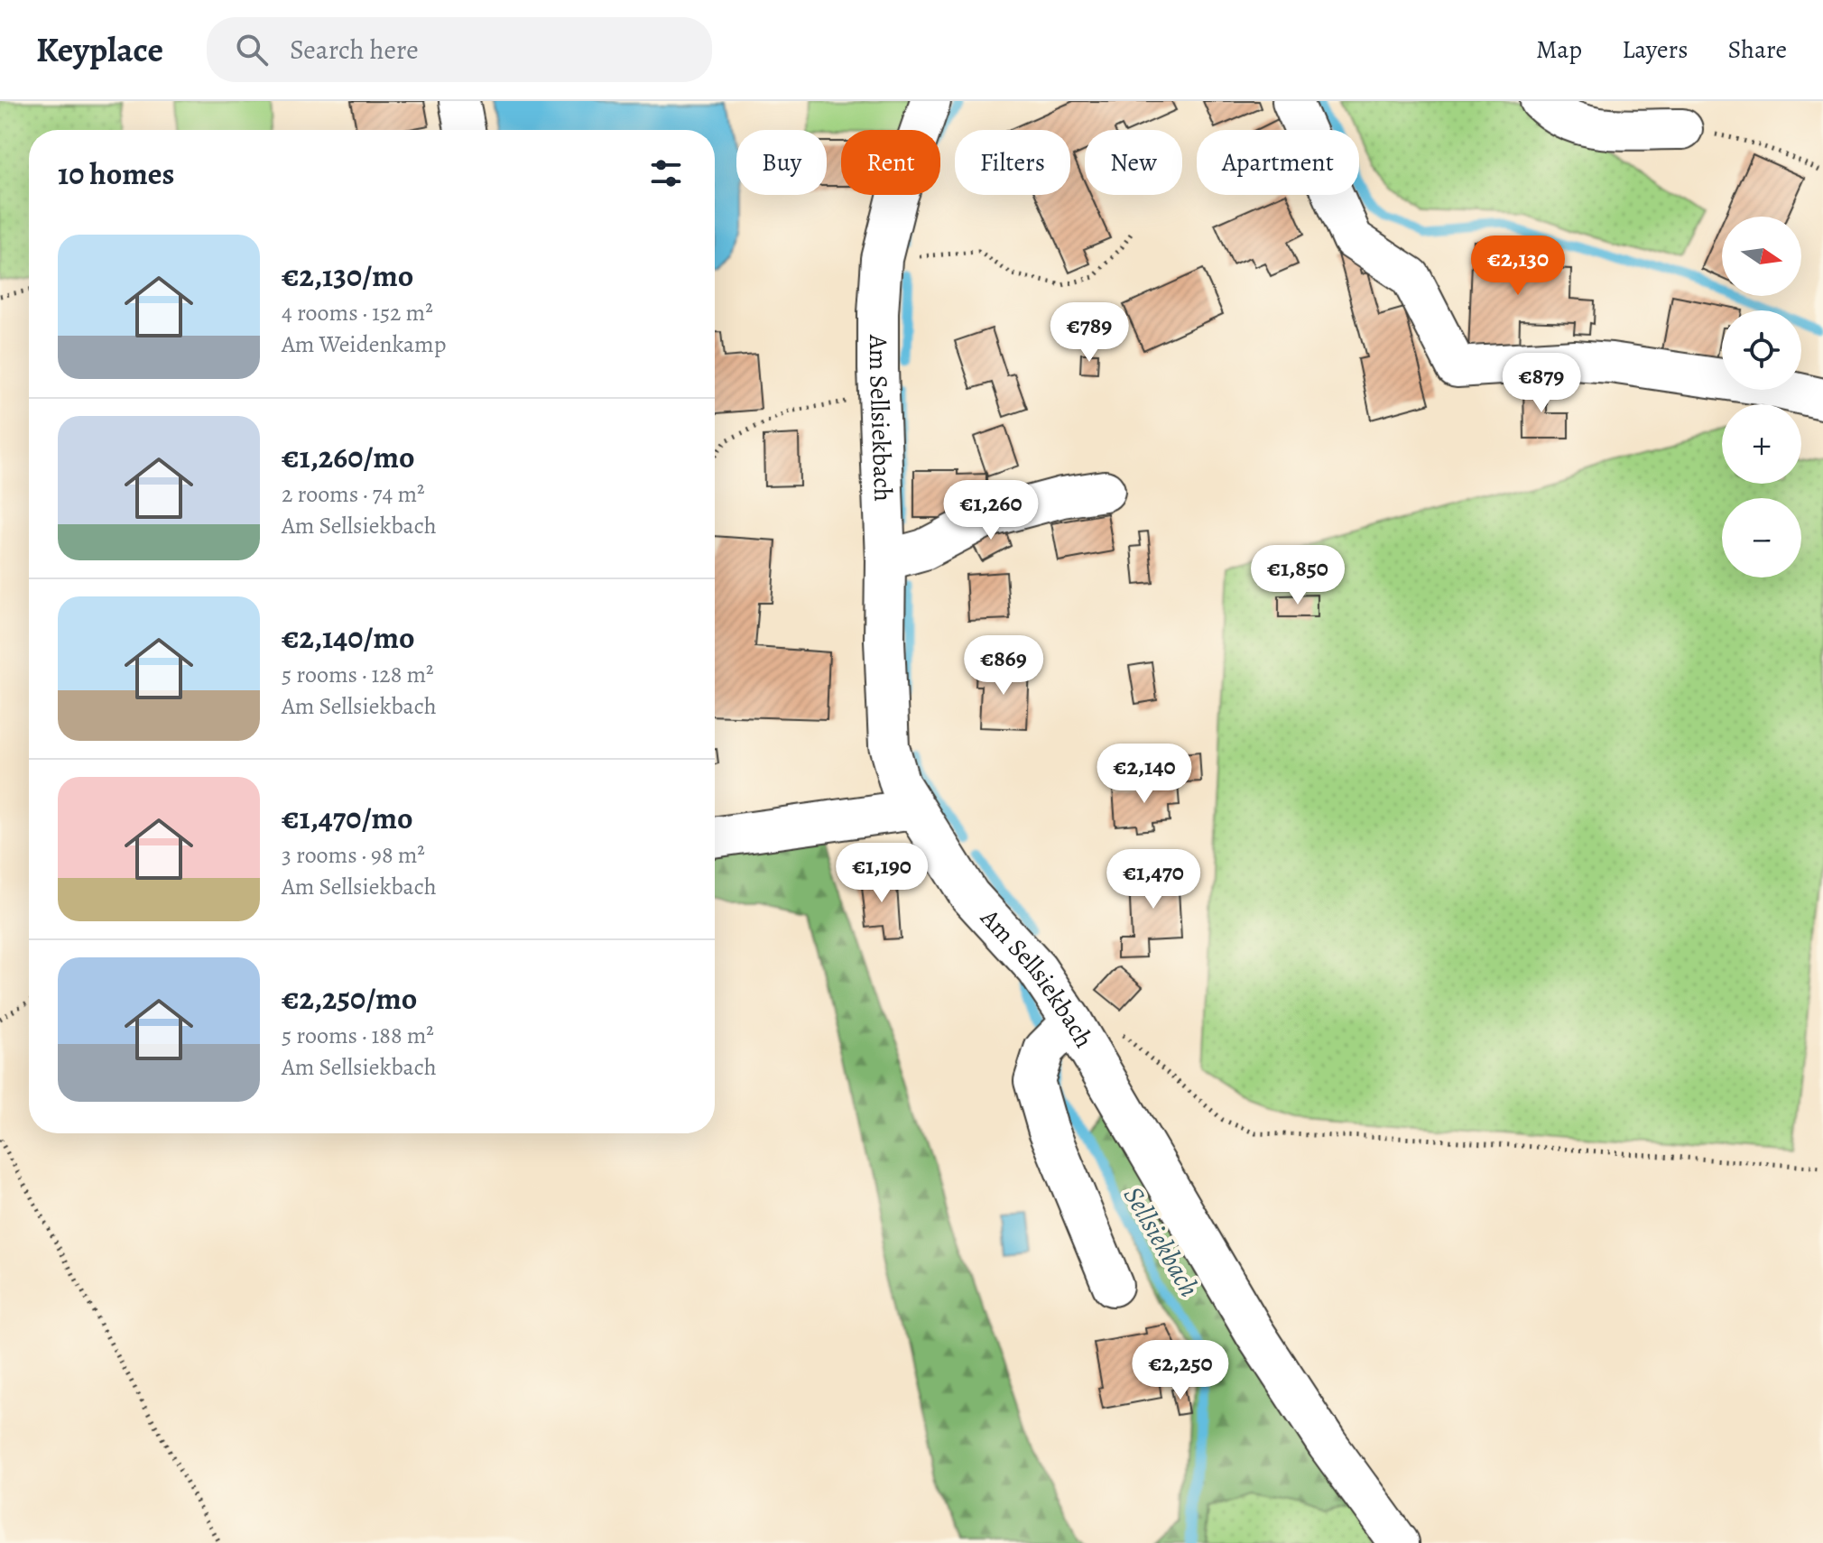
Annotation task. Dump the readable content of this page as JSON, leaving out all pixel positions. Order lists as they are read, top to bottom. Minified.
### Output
{"streets":{"street":["Am Sellsiekbach"]},"water":["Sellsiekbach"],"north":"right","page":{"header":"Keyplace","search":"Search here","nav":["Map","Layers","Share"],"chip":["Buy","Rent","Filters","New","Apartment"],"heading":"10 homes","map_buttons":["+","−"],"list":[{"name":"€2,130/mo","note":"4 rooms · 152 m² · Am Weidenkamp"},{"name":"€1,260/mo","note":"2 rooms · 74 m² · Am Sellsiekbach"},{"name":"€2,140/mo","note":"5 rooms · 128 m² · Am Sellsiekbach"},{"name":"€1,470/mo","note":"3 rooms · 98 m² · Am Sellsiekbach"},{"name":"€2,250/mo","note":"5 rooms · 188 m² · Am Sellsiekbach"}],"price":["€2,130","€789","€879","€1,260","€1,850","€869","€2,140","€1,190","€1,470","€2,250"]}}
